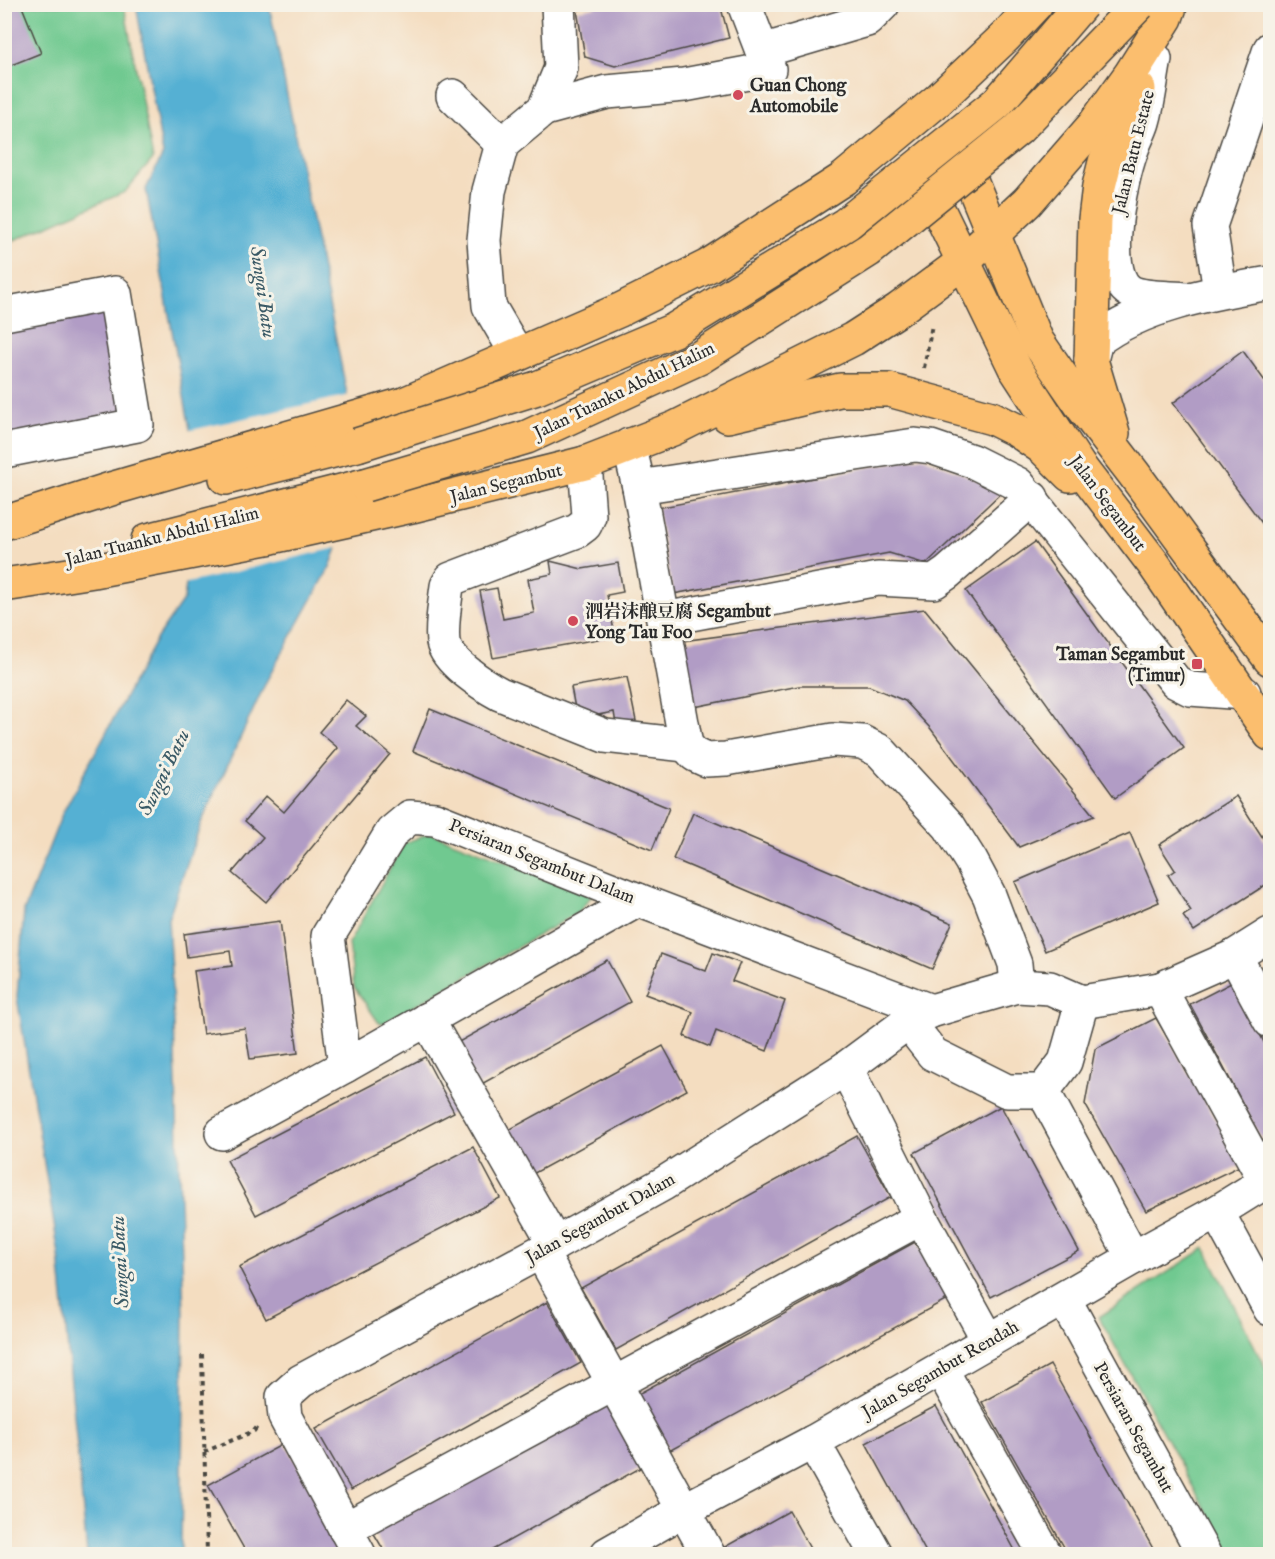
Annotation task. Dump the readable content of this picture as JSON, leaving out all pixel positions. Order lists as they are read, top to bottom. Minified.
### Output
{"streets":{"main road":["Jalan Tuanku Abdul Halim","Jalan Segambut"],"street":["Jalan Batu Estate","Persiaran Segambut Dalam","Jalan Segambut Dalam","Jalan Segambut Rendah","Persiaran Segambut"]},"crossings":[["Jalan Tuanku Abdul Halim","Jalan Segambut"],["Persiaran Segambut Dalam","Jalan Segambut Dalam"],["Jalan Segambut Rendah","Persiaran Segambut"]],"water":["Sungai Batu"],"places":{"other":["Guan Chong Automobile","泗岩沫酿豆腐 Segambut Yong Tau Foo"],"transit":["Taman Segambut (Timur)"]}}
